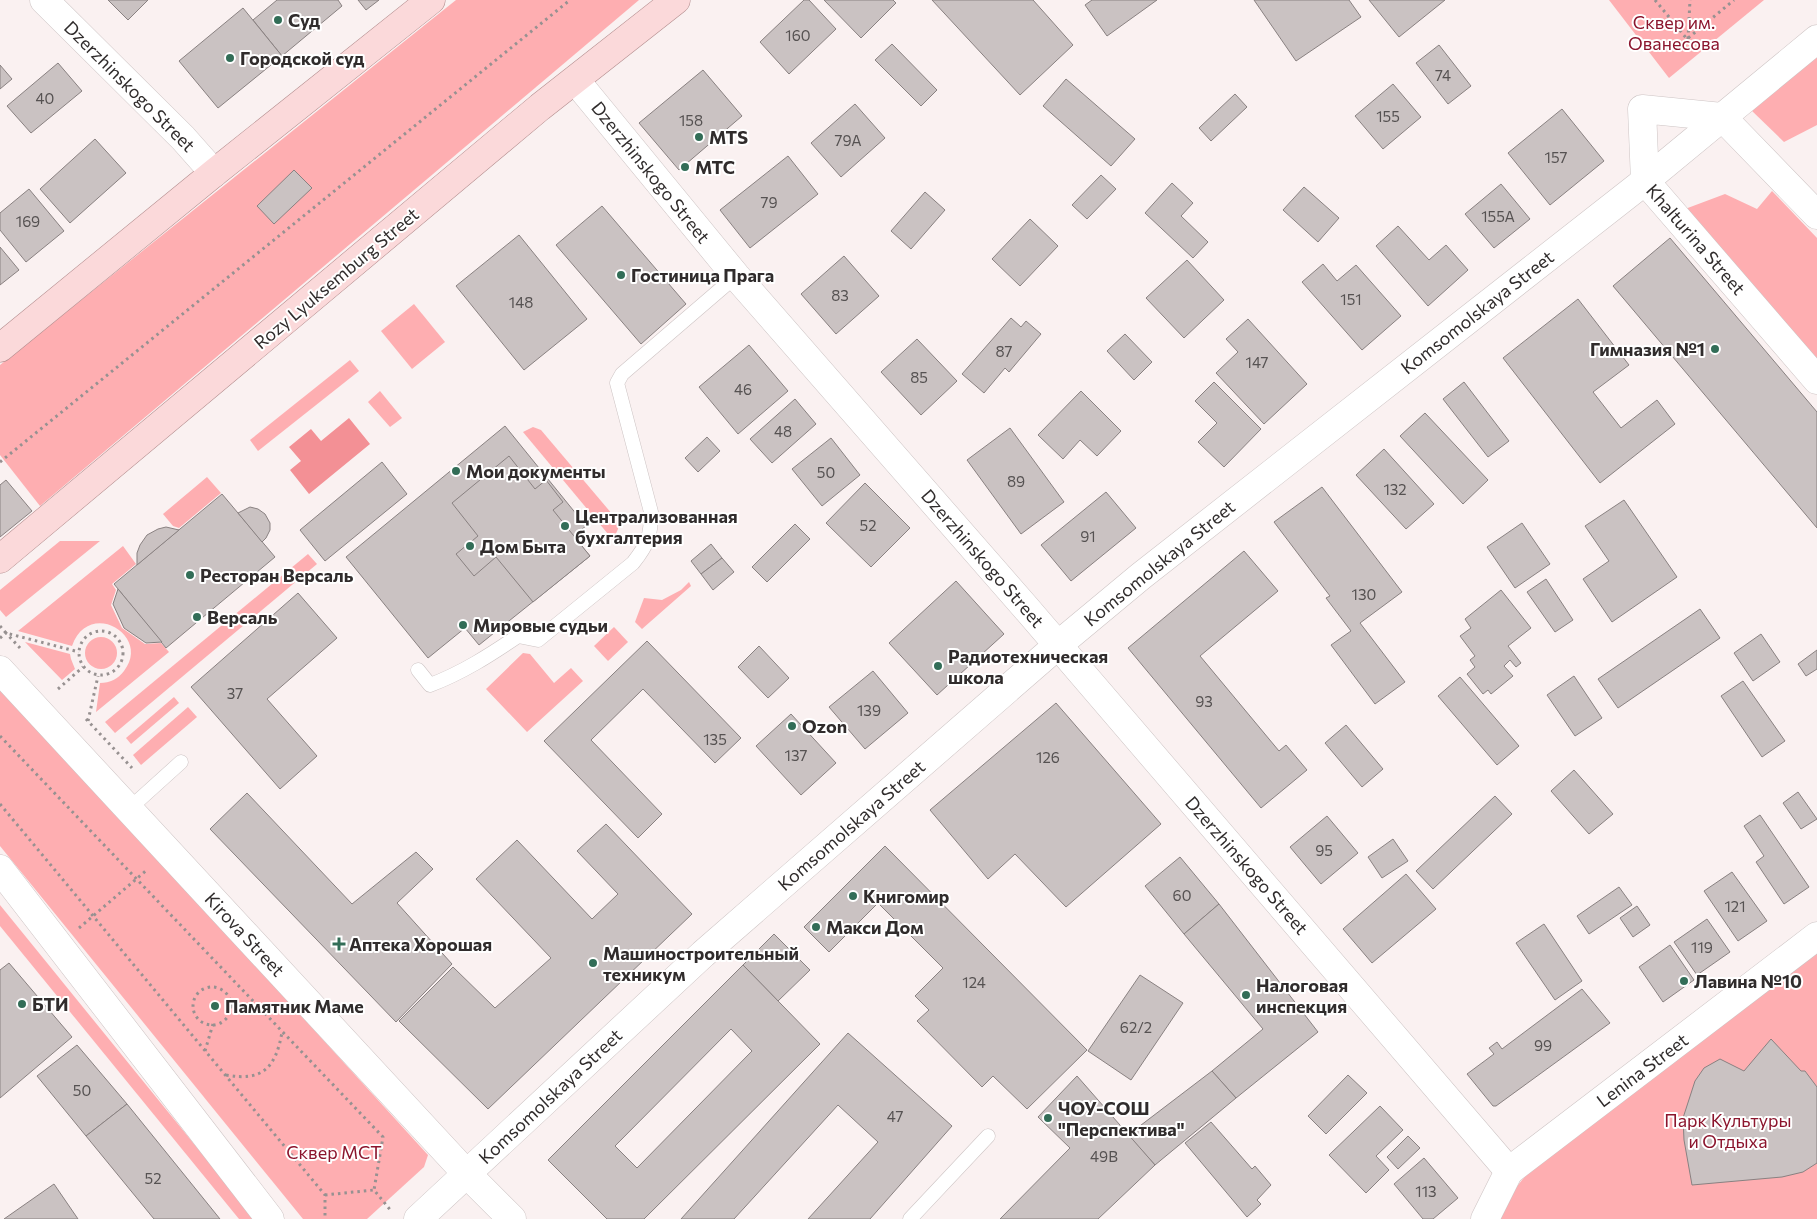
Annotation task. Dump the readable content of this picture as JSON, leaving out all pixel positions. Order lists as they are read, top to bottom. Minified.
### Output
{"streets":{"main road":["Rozy Lyuksemburg Street"],"street":["Dzerzhinskogo Street","Khalturina Street","Komsomolskaya Street","Kirova Street","Lenina Street"]},"crossings":[["Dzerzhinskogo Street","Rozy Lyuksemburg Street"],["Dzerzhinskogo Street","Komsomolskaya Street"],["Dzerzhinskogo Street","Lenina Street"],["Khalturina Street","Komsomolskaya Street"],["Komsomolskaya Street","Kirova Street"]],"parks":["Сквер им. Ованесова","Парк Культуры и Отдыха","Сквер МСТ"],"places":{"other":["Суд","Городской суд","MTS","МТС","Гостиница Прага","Гимназия №1","Мои документы","Централизованная бухгалтерия","Дом Быта","Ресторан Версаль","Версаль","Мировые судьи","Радиотехническая школа","Ozon","Книгомир","Макси Дом","Машиностроительный техникум","Лавина №10","Налоговая инспекция","БТИ","Памятник Маме","ЧОУ-СОШ \"Перспектива\""],"health":["Аптека Хорошая"]},"house_numbers":["160","74","40","155","158","79А","157","79","155А","169","83","151","148","87","147","85","46","48","50","89","132","52","91","130","37","93","139","135","137","126","95","60","121","119","124","62/2","99","50","47","49В","52","113"]}
